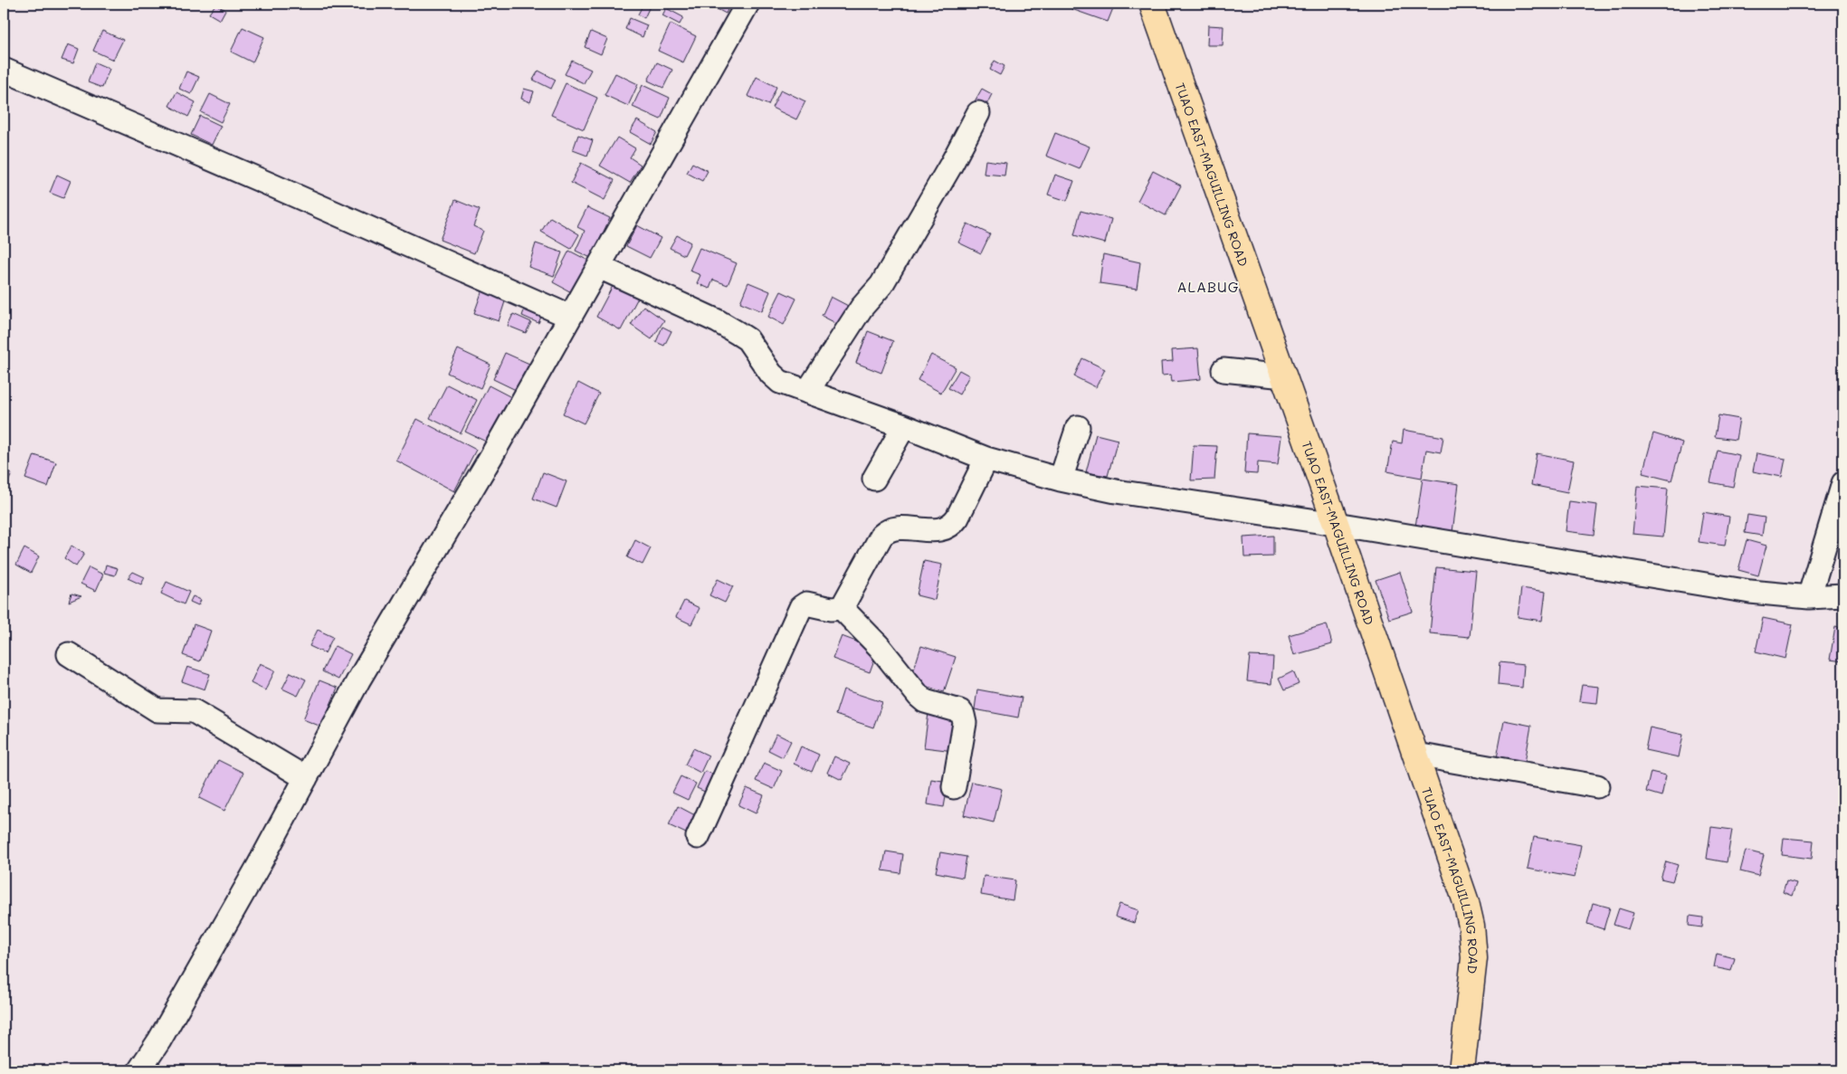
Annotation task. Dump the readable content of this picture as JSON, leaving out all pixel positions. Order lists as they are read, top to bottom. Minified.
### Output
{"streets":{"main road":["TUAO EAST-MAGUILLING ROAD"]},"districts":["ALABUG"]}
